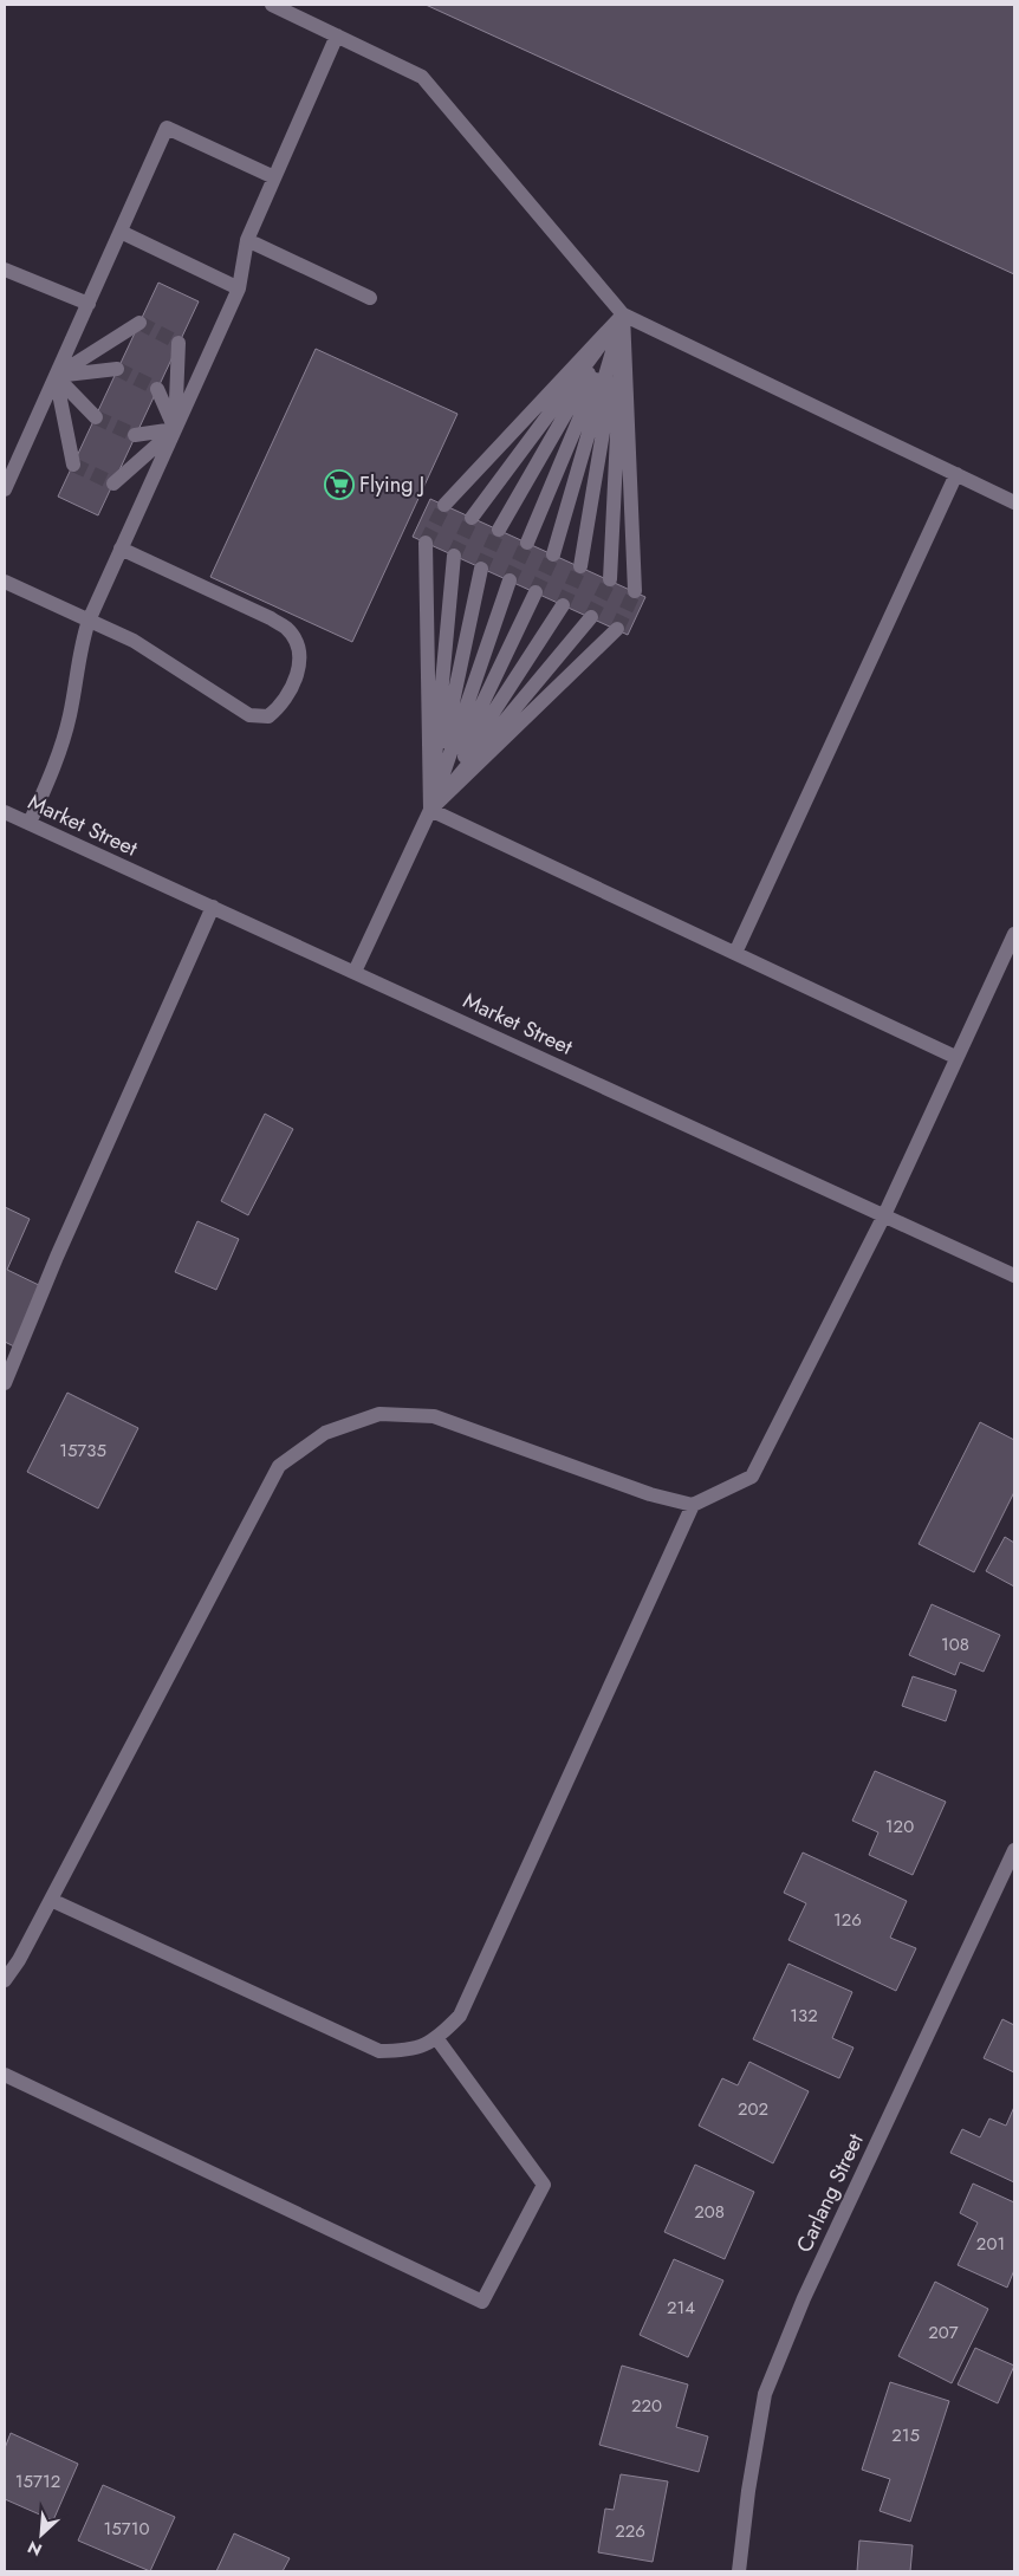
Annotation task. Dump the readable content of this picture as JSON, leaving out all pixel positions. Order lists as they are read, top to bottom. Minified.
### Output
{"streets":{"street":["Market Street","Carlang Street"]},"places":{"supermarket":["Flying J"]},"house_numbers":["15735","108","120","126","132","202","208","201","214","207","220","215","15712","15710","226"],"north":"bottom left"}
